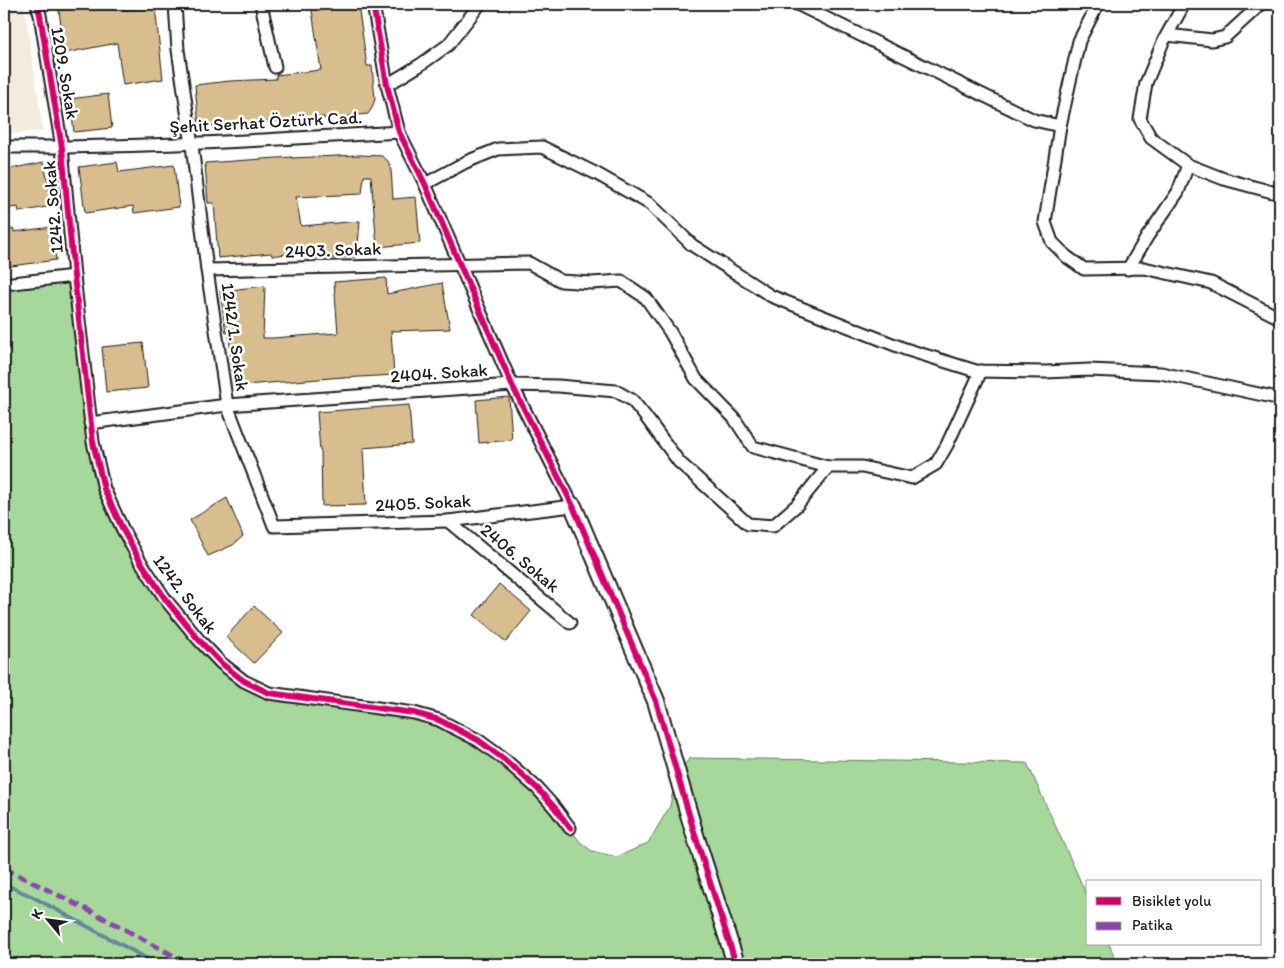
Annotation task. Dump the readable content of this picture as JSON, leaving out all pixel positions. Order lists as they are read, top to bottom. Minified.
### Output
{"streets":{"street":["1209. Sokak","Şehit Serhat Öztürk Cad.","1242. Sokak","2403. Sokak","1242/1. Sokak","2404. Sokak","2405. Sokak","2406. Sokak"]},"crossings":[["1209. Sokak","Şehit Serhat Öztürk Cad."],["1209. Sokak","1242. Sokak"],["Şehit Serhat Öztürk Cad.","1242. Sokak"],["Şehit Serhat Öztürk Cad.","1242/1. Sokak"],["1242. Sokak","2404. Sokak"],["2403. Sokak","1242/1. Sokak"],["2403. Sokak","2404. Sokak"],["1242/1. Sokak","2404. Sokak"],["1242/1. Sokak","2405. Sokak"],["2405. Sokak","2406. Sokak"]],"legend":["Bisiklet yolu","Patika"],"north":"top left"}
